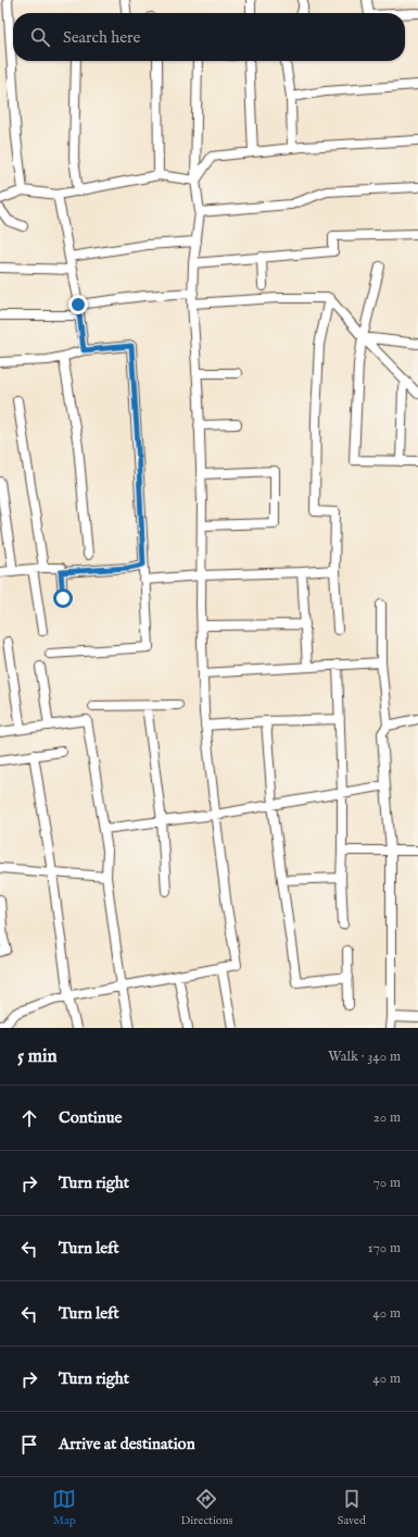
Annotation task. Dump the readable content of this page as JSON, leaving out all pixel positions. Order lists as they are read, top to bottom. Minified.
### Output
{"page":{"search":"Search here","heading":["5 min","Walk · 340 m"],"list":[["Continue","20 m"],["Turn right","70 m"],["Turn left","170 m"],["Turn left","40 m"],["Turn right","40 m"],"Arrive at destination"],"nav":["Map","Directions","Saved"]}}
